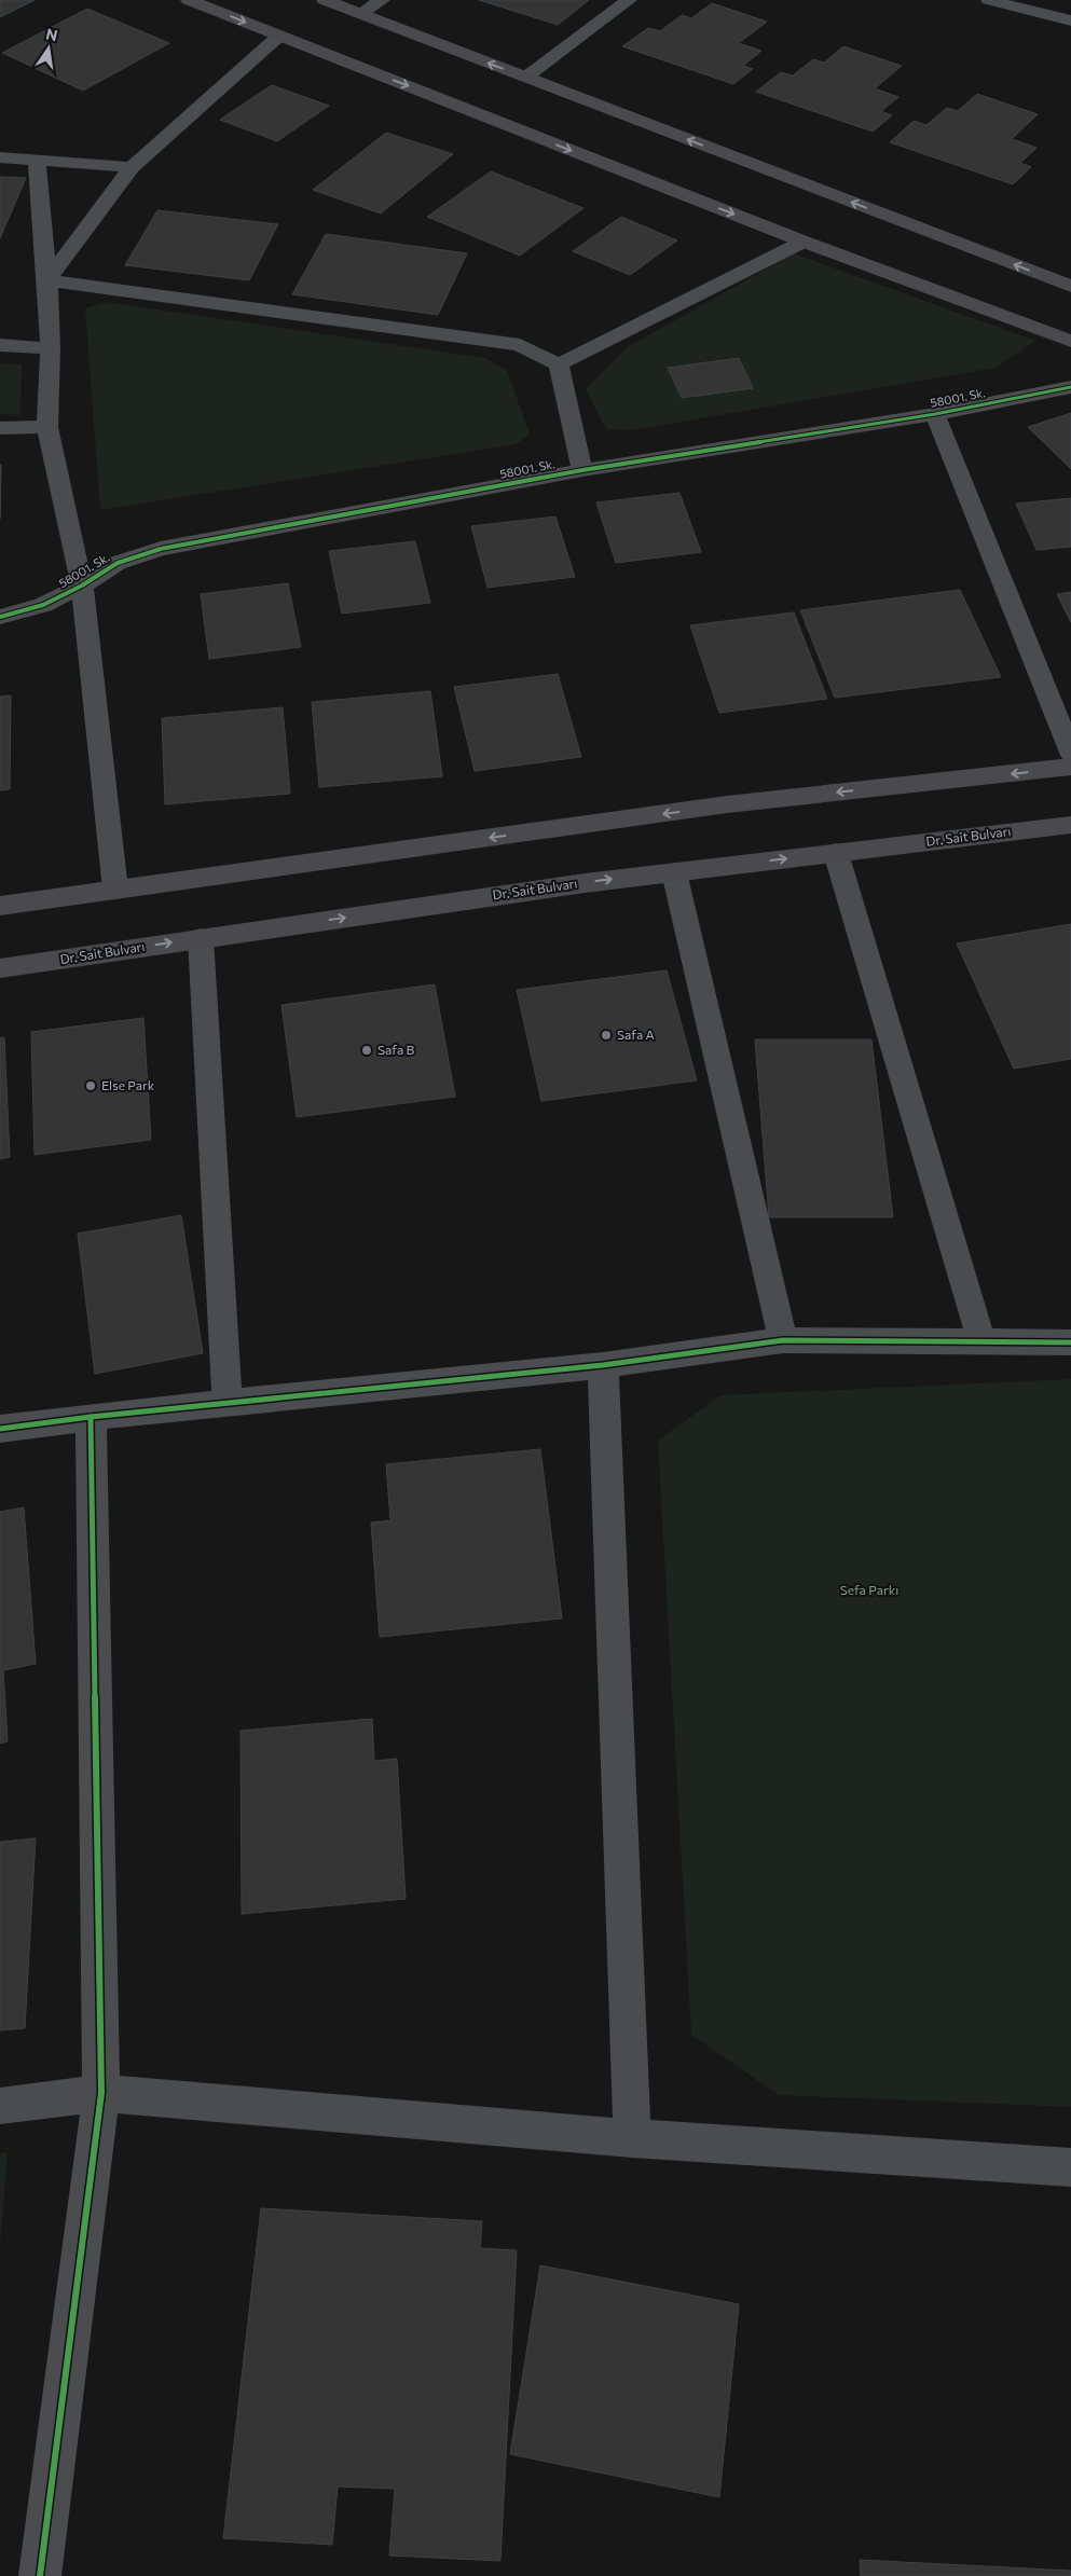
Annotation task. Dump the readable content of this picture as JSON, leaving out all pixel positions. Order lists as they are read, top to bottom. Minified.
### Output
{"streets":{"main road":["Dr. Sait Bulvarı"],"street":["58001. Sk."]},"parks":["Sefa Parkı"],"places":["Safa A","Safa B","Else Park"],"north":"top"}
